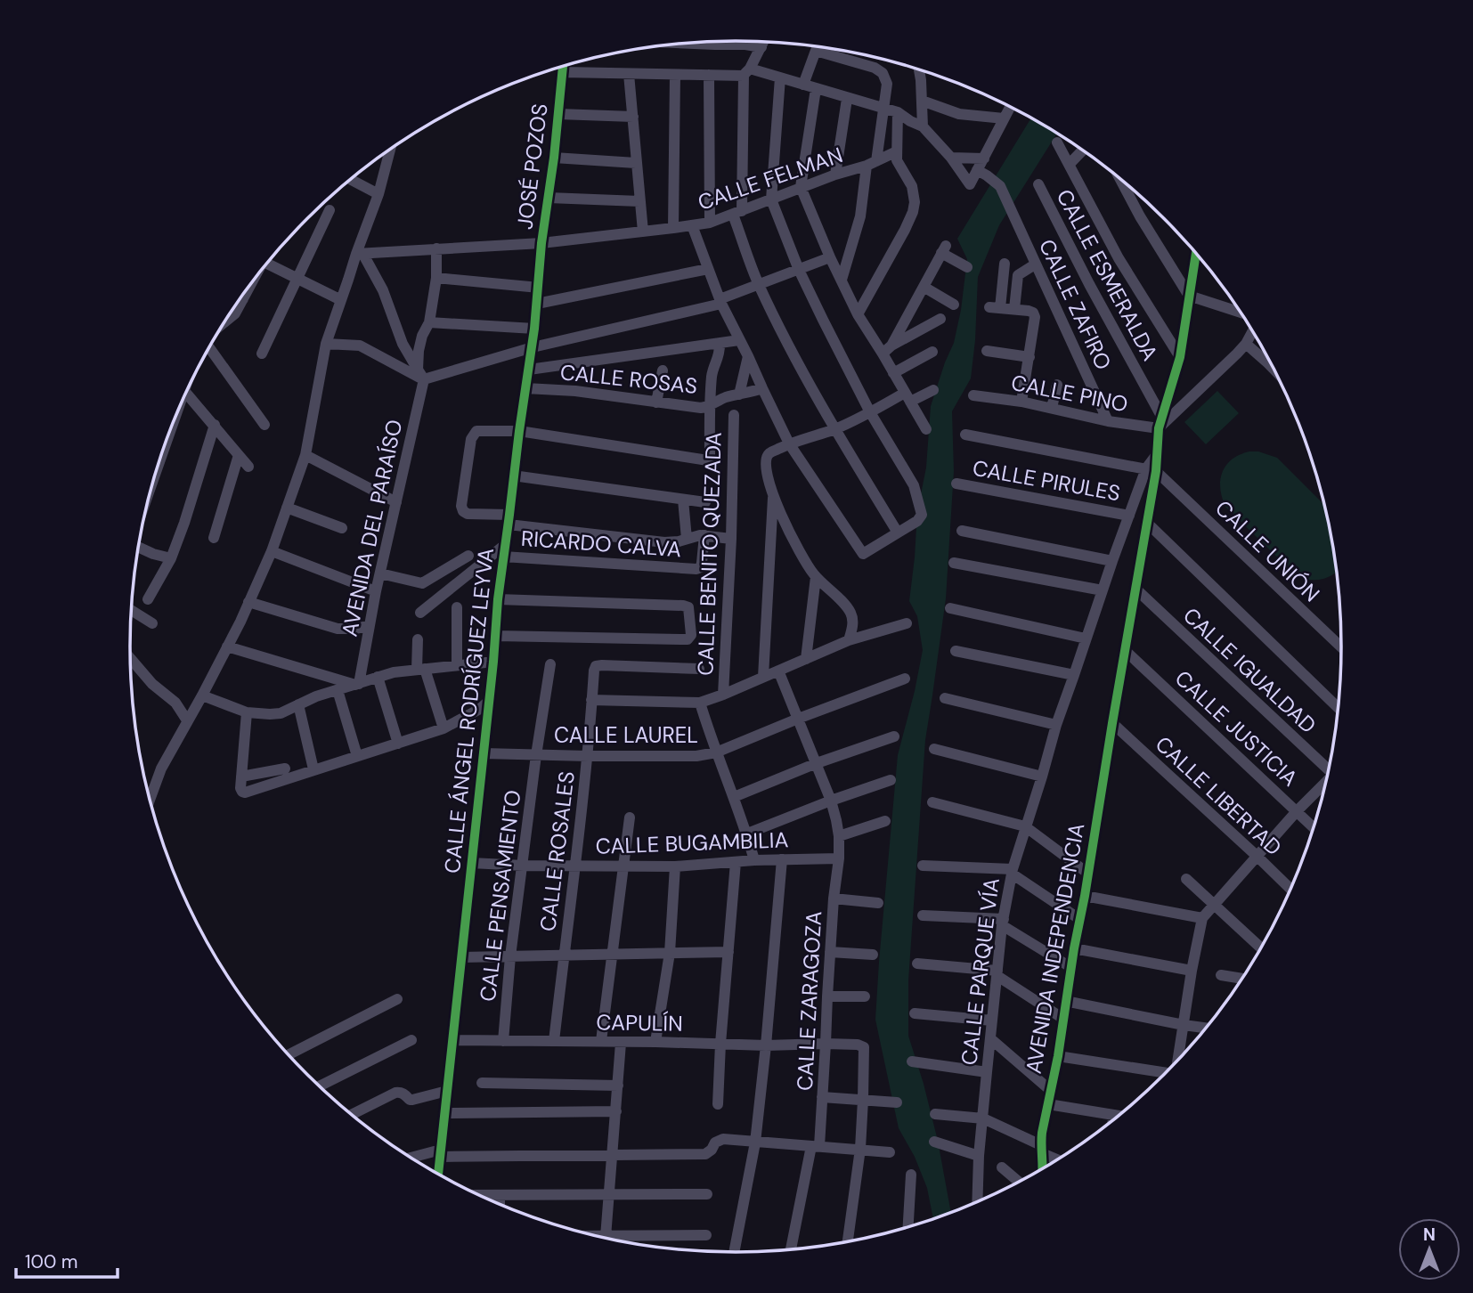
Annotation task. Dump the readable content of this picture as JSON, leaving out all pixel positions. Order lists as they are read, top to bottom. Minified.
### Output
{"streets":{"street":["JOSÉ POZOS","CALLE FELMAN","CALLE ESMERALDA","CALLE ZAFIRO","CALLE ROSAS","CALLE PINO","CALLE PIRULES","AVENIDA DEL PARAÍSO","RICARDO CALVA","CALLE UNIÓN","CALLE BENITO QUEZADA","CALLE IGUALDAD","CALLE ÁNGEL RODRÍGUEZ LEYVA","CALLE JUSTICIA","CALLE LAUREL","CALLE LIBERTAD","CALLE BUGAMBILIA","CALLE ROSALES","CALLE PENSAMIENTO","AVENIDA INDEPENDENCIA","CALLE PARQUE VÍA","CALLE ZARAGOZA","CAPULÍN"]},"crossings":[["JOSÉ POZOS","CALLE FELMAN"],["JOSÉ POZOS","CALLE ÁNGEL RODRÍGUEZ LEYVA"],["CALLE FELMAN","AVENIDA DEL PARAÍSO"],["CALLE FELMAN","CALLE ÁNGEL RODRÍGUEZ LEYVA"],["CALLE ZAFIRO","CALLE PINO"],["CALLE ROSAS","CALLE ÁNGEL RODRÍGUEZ LEYVA"],["CALLE PIRULES","CALLE PARQUE VÍA"],["RICARDO CALVA","CALLE ÁNGEL RODRÍGUEZ LEYVA"],["CALLE UNIÓN","AVENIDA INDEPENDENCIA"],["CALLE UNIÓN","CALLE PARQUE VÍA"],["CALLE IGUALDAD","AVENIDA INDEPENDENCIA"],["CALLE ÁNGEL RODRÍGUEZ LEYVA","CALLE LAUREL"],["CALLE ÁNGEL RODRÍGUEZ LEYVA","CALLE BUGAMBILIA"],["CALLE ÁNGEL RODRÍGUEZ LEYVA","CAPULÍN"],["CALLE JUSTICIA","AVENIDA INDEPENDENCIA"],["CALLE LAUREL","CALLE ROSALES"],["CALLE LAUREL","CALLE PENSAMIENTO"],["CALLE LAUREL","CALLE ZARAGOZA"],["CALLE LIBERTAD","AVENIDA INDEPENDENCIA"],["CALLE BUGAMBILIA","CALLE ROSALES"],["CALLE BUGAMBILIA","CALLE PENSAMIENTO"],["CALLE BUGAMBILIA","CALLE ZARAGOZA"],["CALLE ROSALES","CAPULÍN"],["CALLE PENSAMIENTO","CAPULÍN"],["AVENIDA INDEPENDENCIA","CALLE PARQUE VÍA"],["CALLE ZARAGOZA","CAPULÍN"]],"scale_bar":"100 m","north":"top"}
